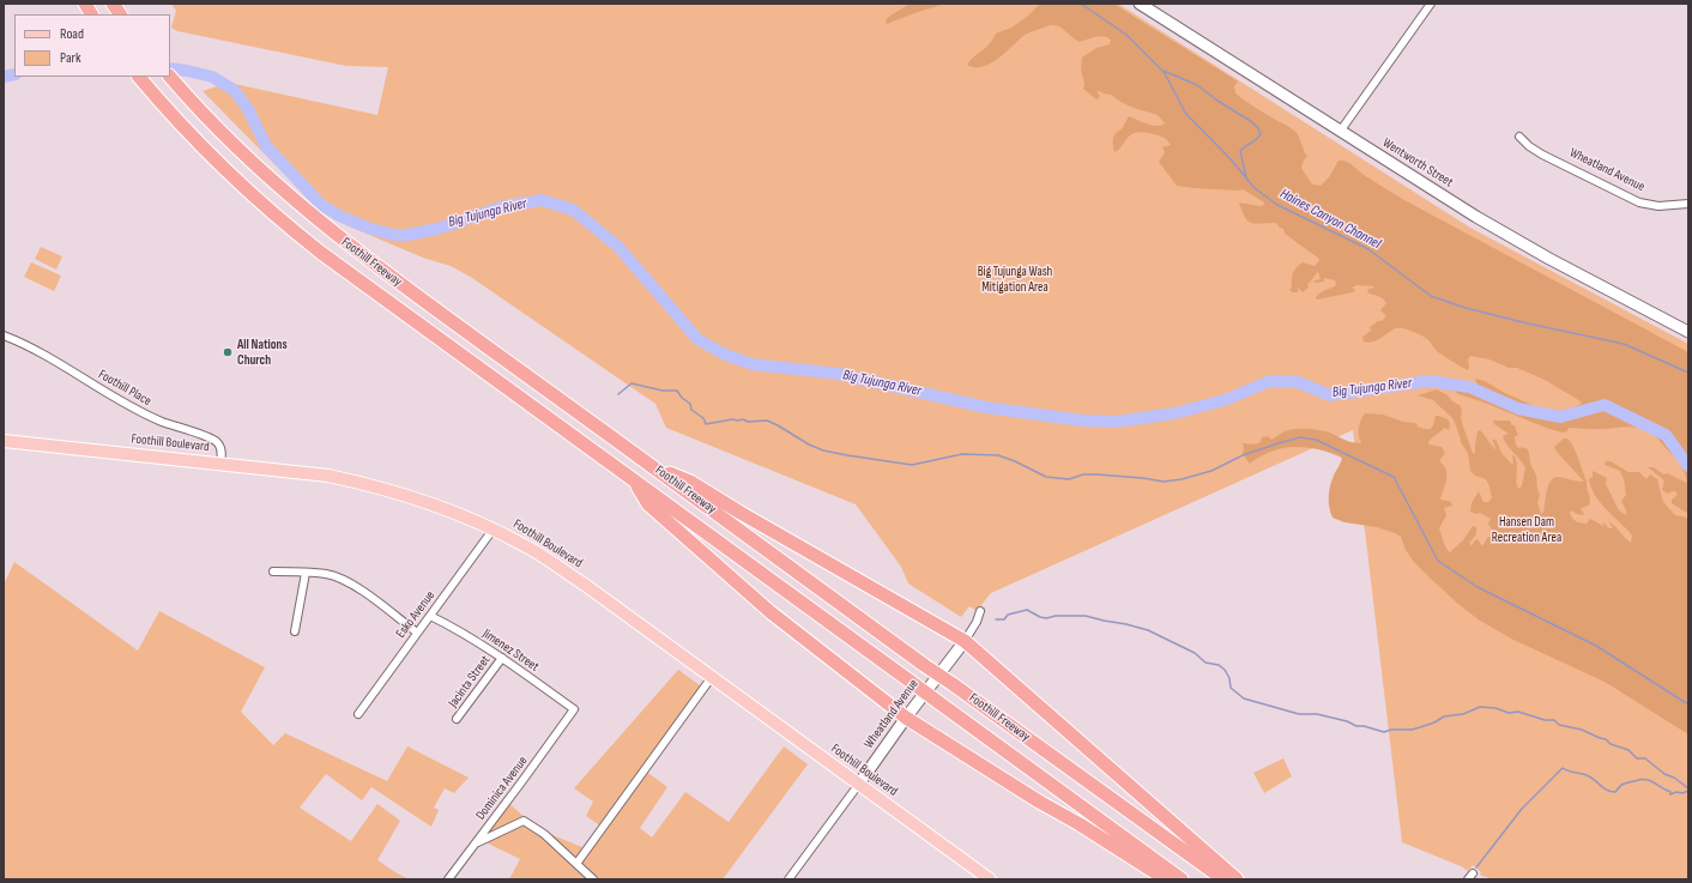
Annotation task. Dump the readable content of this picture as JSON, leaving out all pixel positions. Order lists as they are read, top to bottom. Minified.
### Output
{"streets":{"highway":["Foothill Freeway"],"main road":["Wentworth Street","Wheatland Avenue","Foothill Boulevard"],"street":["Foothill Place","Esko Avenue","Jimenez Street","Jacinta Street","Dominica Avenue"]},"crossings":[["Wheatland Avenue","Foothill Boulevard"],["Foothill Place","Foothill Boulevard"],["Foothill Boulevard","Esko Avenue"],["Esko Avenue","Jimenez Street"],["Jimenez Street","Jacinta Street"],["Jimenez Street","Dominica Avenue"]],"water":["Big Tujunga River","Haines Canyon Channel"],"parks":["Big Tujunga Wash Mitigation Area","Hansen Dam Recreation Area"],"places":["All Nations Church"],"legend":["Road","Park"]}
